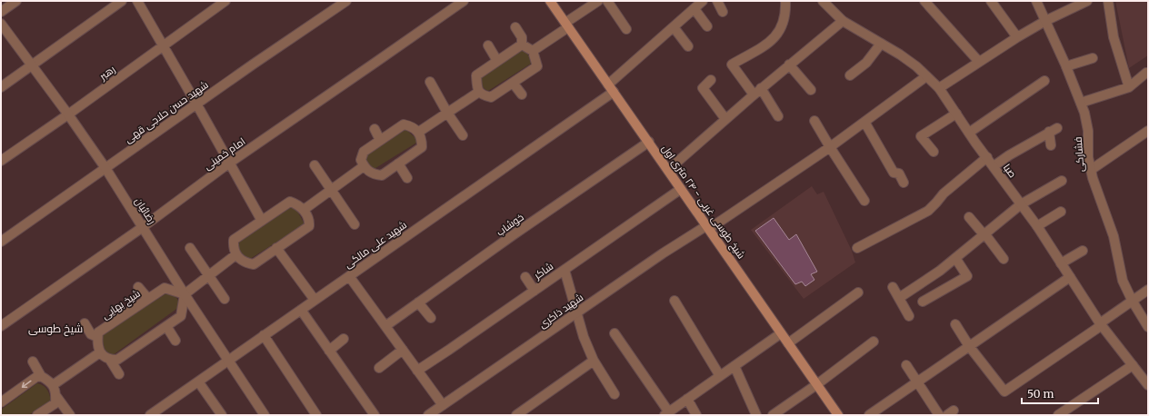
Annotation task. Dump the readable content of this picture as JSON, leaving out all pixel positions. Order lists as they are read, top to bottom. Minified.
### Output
{"streets":{"main road":["شیخ طوسی غربی - ۲۴ متری اول"],"street":["رهبر","شهید حسن حلاجی قهی","امام خمینی","فشارکی","صبا","رضائیان","خوشاب","شهید علی مالکی","شاکر","شیخ بهایی","شهید ذاکری"]},"crossings":[["رهبر","رضائیان"],["شهید حسن حلاجی قهی","رضائیان"],["امام خمینی","رضائیان"],["صبا","شهید ذاکری"],["شیخ طوسی غربی - ۲۴ متری اول","خوشاب"],["شیخ طوسی غربی - ۲۴ متری اول","شهید علی مالکی"],["شیخ طوسی غربی - ۲۴ متری اول","شاکر"],["شیخ طوسی غربی - ۲۴ متری اول","شهید ذاکری"],["رضائیان","شهید علی مالکی"],["رضائیان","شیخ بهایی"]],"districts":["شیخ طوسی"],"scale_bar":"50 m"}
